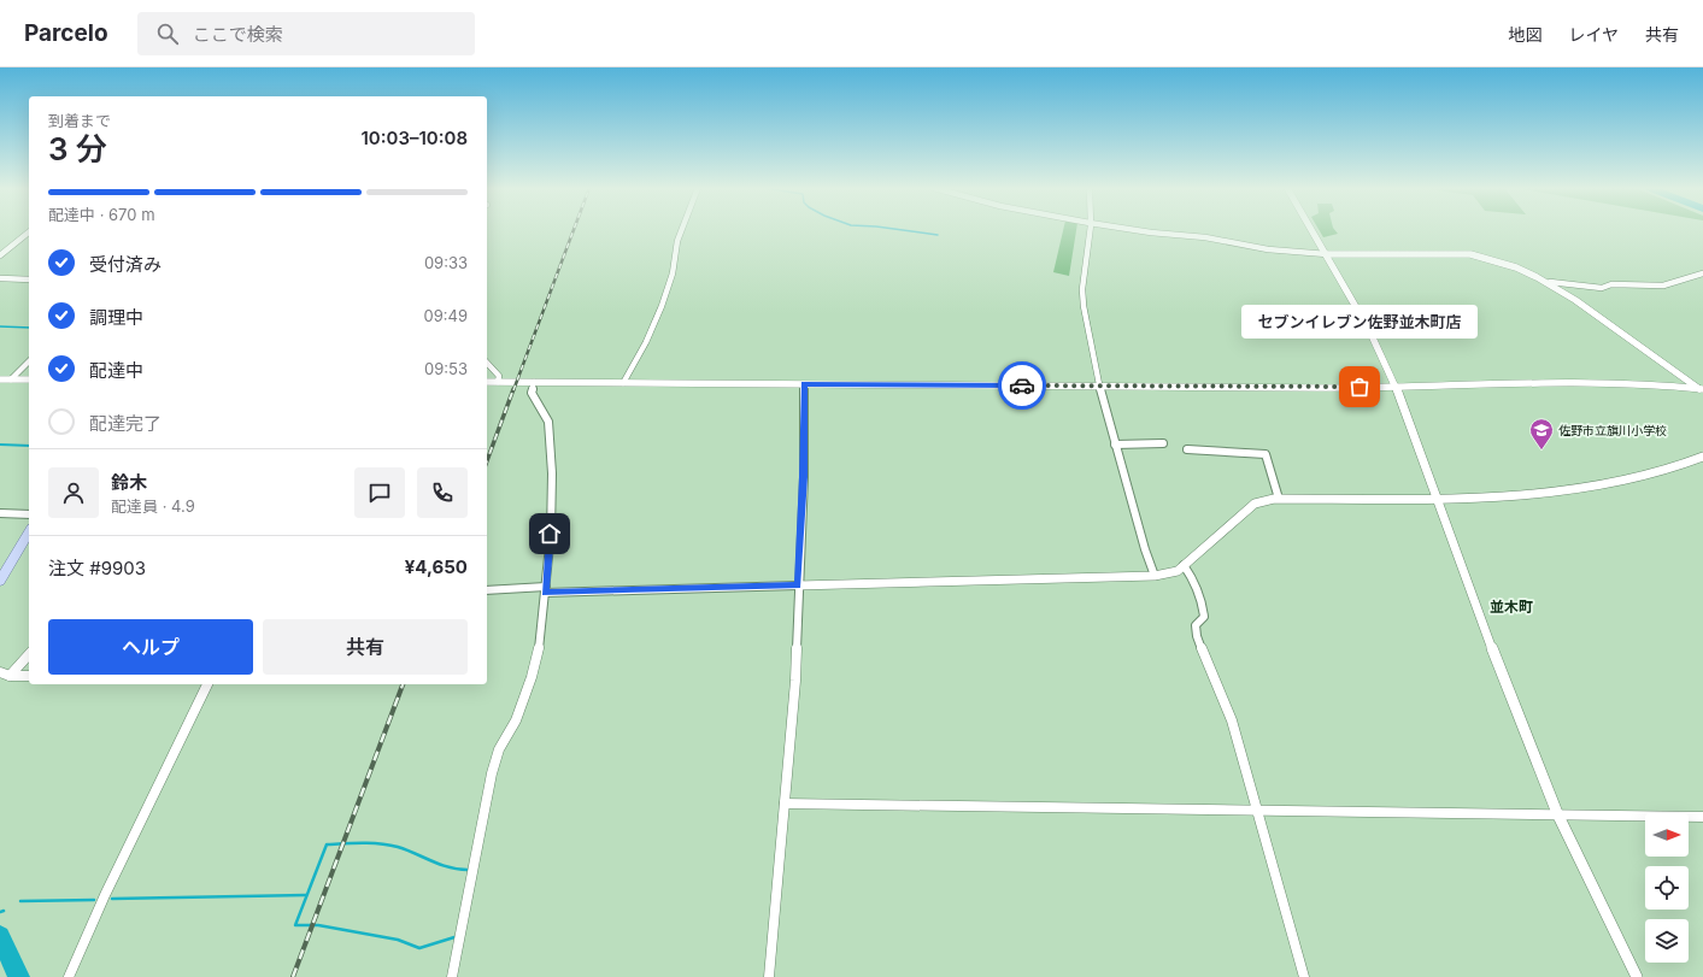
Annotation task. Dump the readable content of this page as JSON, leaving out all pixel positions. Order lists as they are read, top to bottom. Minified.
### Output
{"districts":["並木町"],"places":{"other":["セブンイレブン佐野並木町店"],"school or university":["佐野市立旗川小学校"]},"north":"right","page":{"header":"Parcelo","search":"ここで検索","nav":["地図","レイヤ","共有"],"heading":["3 分","到着まで","10:03–10:08"],"panel":["鈴木","配達員 · 4.9","注文 #9903","¥4,650"],"bar":"配達中 · 670 m","list":[["受付済み","09:33"],["調理中","09:49"],["配達中","09:53"],"配達完了"],"bubble":"セブンイレブン佐野並木町店","buttons":["ヘルプ","共有"]}}
